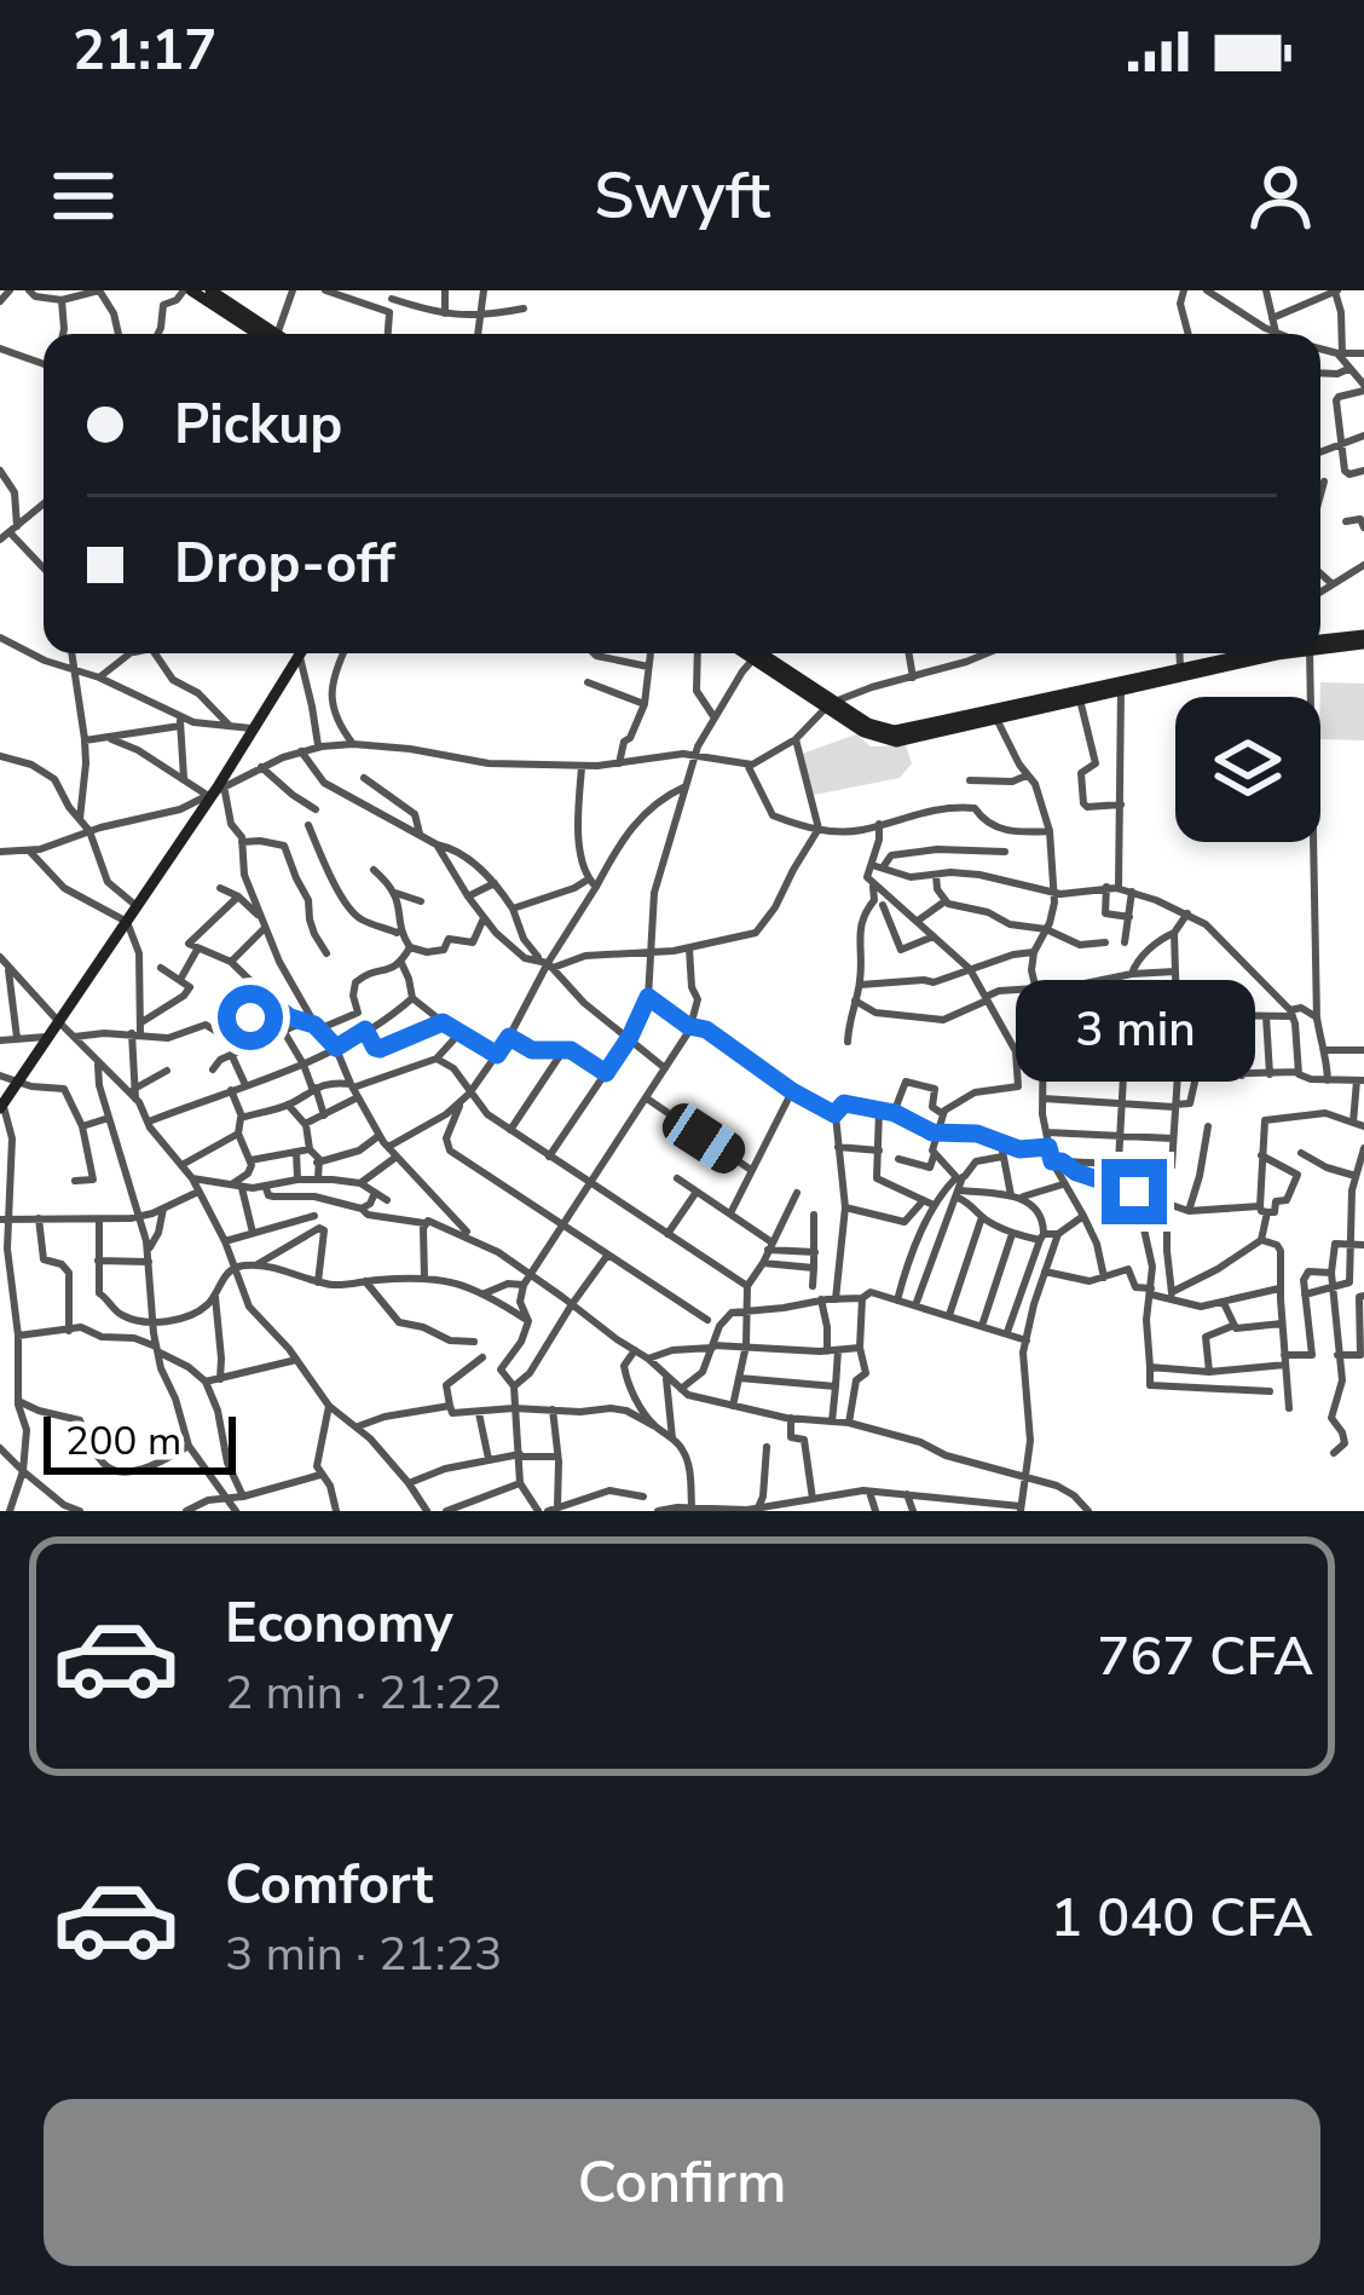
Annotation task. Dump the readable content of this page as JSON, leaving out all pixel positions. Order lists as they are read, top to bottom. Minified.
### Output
{"scale_bar":"200 m","page":{"status":"21:17","header":"Swyft","banner":["Pickup","Drop-off"],"bubble":"3 min","scale":"200 m","list":[{"name":"Economy","note":"2 min · 21:22","value":"767 CFA"},{"name":"Comfort","note":"3 min · 21:23","value":"1 040 CFA"}],"buttons":"Confirm"}}
